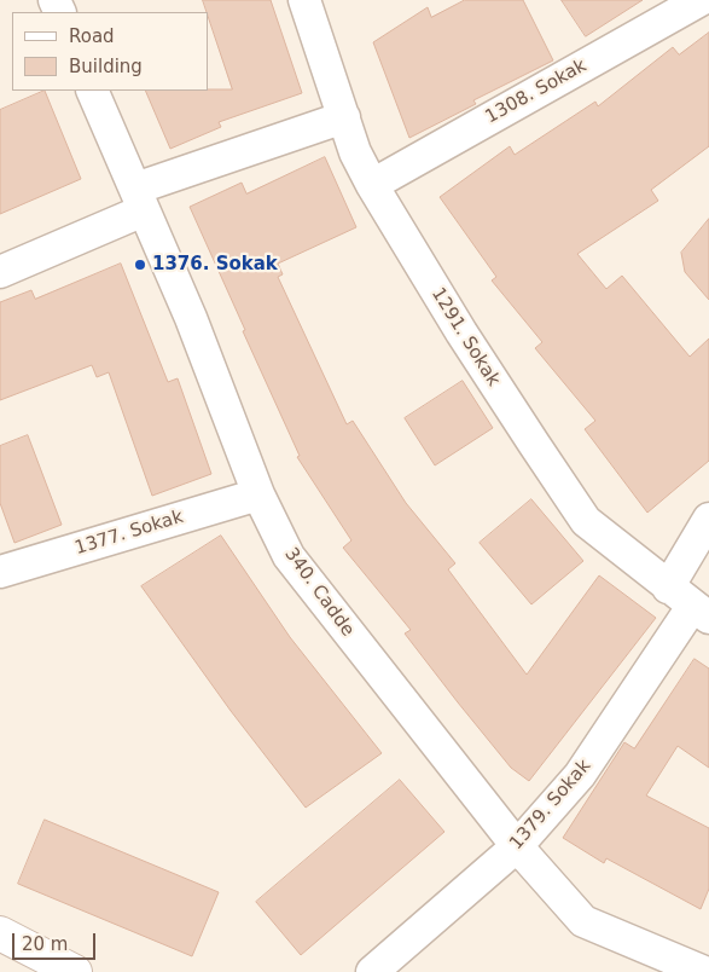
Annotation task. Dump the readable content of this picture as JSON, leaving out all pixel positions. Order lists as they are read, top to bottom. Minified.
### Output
{"streets":{"street":["1308. Sokak","1291. Sokak","1377. Sokak","340. Cadde","1379. Sokak"]},"crossings":[["1308. Sokak","1291. Sokak"],["1291. Sokak","1379. Sokak"],["1377. Sokak","340. Cadde"],["340. Cadde","1379. Sokak"]],"places":["1376. Sokak"],"legend":["Road","Building"],"scale_bar":"20 m"}
